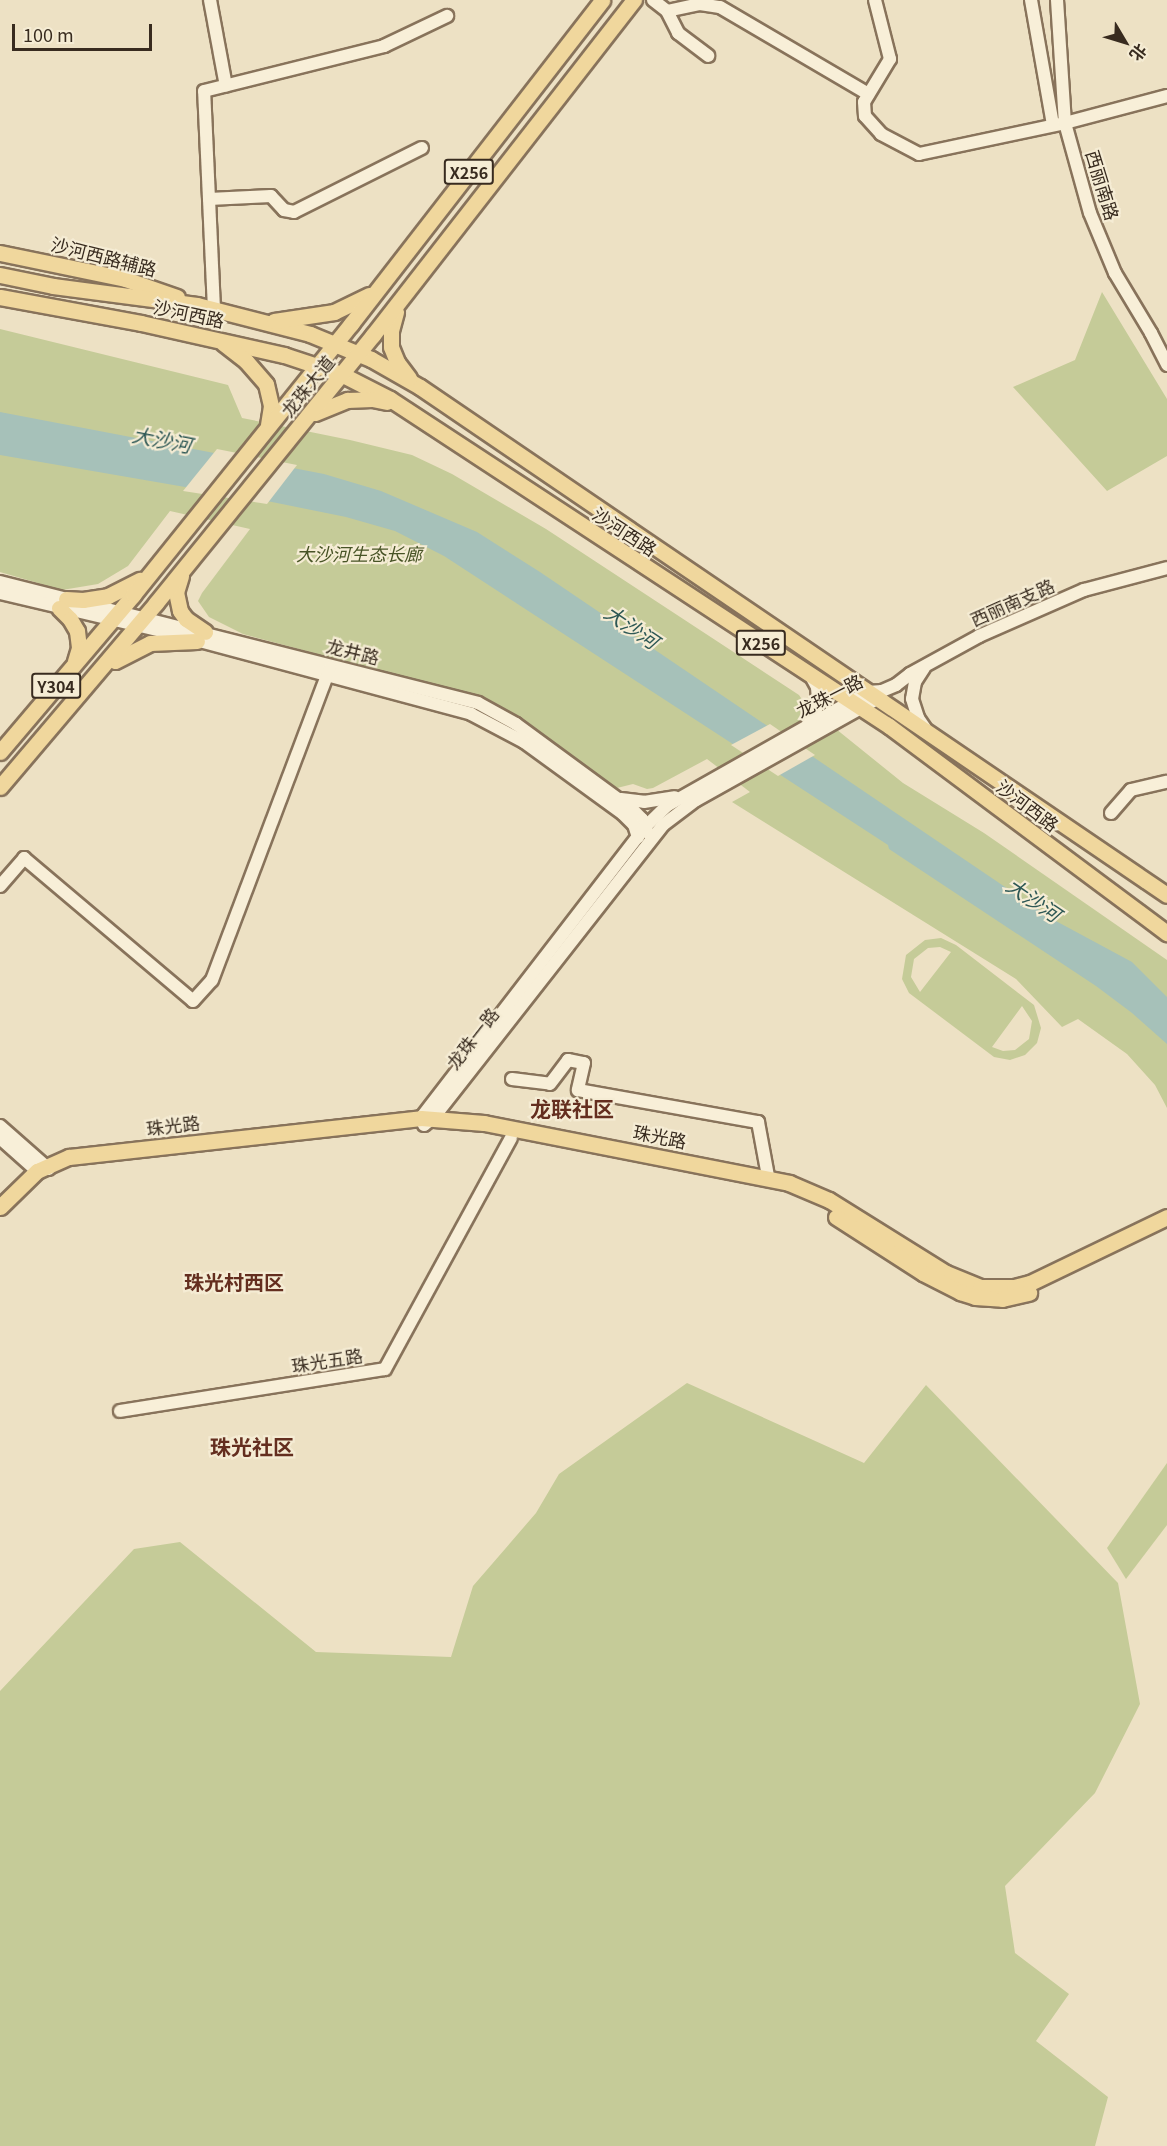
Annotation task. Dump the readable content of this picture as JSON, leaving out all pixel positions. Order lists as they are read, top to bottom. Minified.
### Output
{"streets":{"main road":["X256","沙河西路辅路","沙河西路","龙珠大道","Y304","珠光路"],"street":["西丽南路","西丽南支路","龙井路","龙珠一路","珠光五路"]},"crossings":[["X256","沙河西路"],["X256","龙珠大道"],["沙河西路辅路","沙河西路"],["沙河西路","龙珠大道"],["沙河西路","西丽南支路"],["沙河西路","龙珠一路"],["龙珠大道","龙井路"],["西丽南支路","龙珠一路"],["龙井路","龙珠一路"],["龙珠一路","珠光路"],["珠光路","珠光五路"]],"districts":["龙联社区","珠光村西区","珠光社区"],"water":["大沙河"],"parks":["大沙河生态长廊"],"scale_bar":"100 m","north":"bottom right"}
